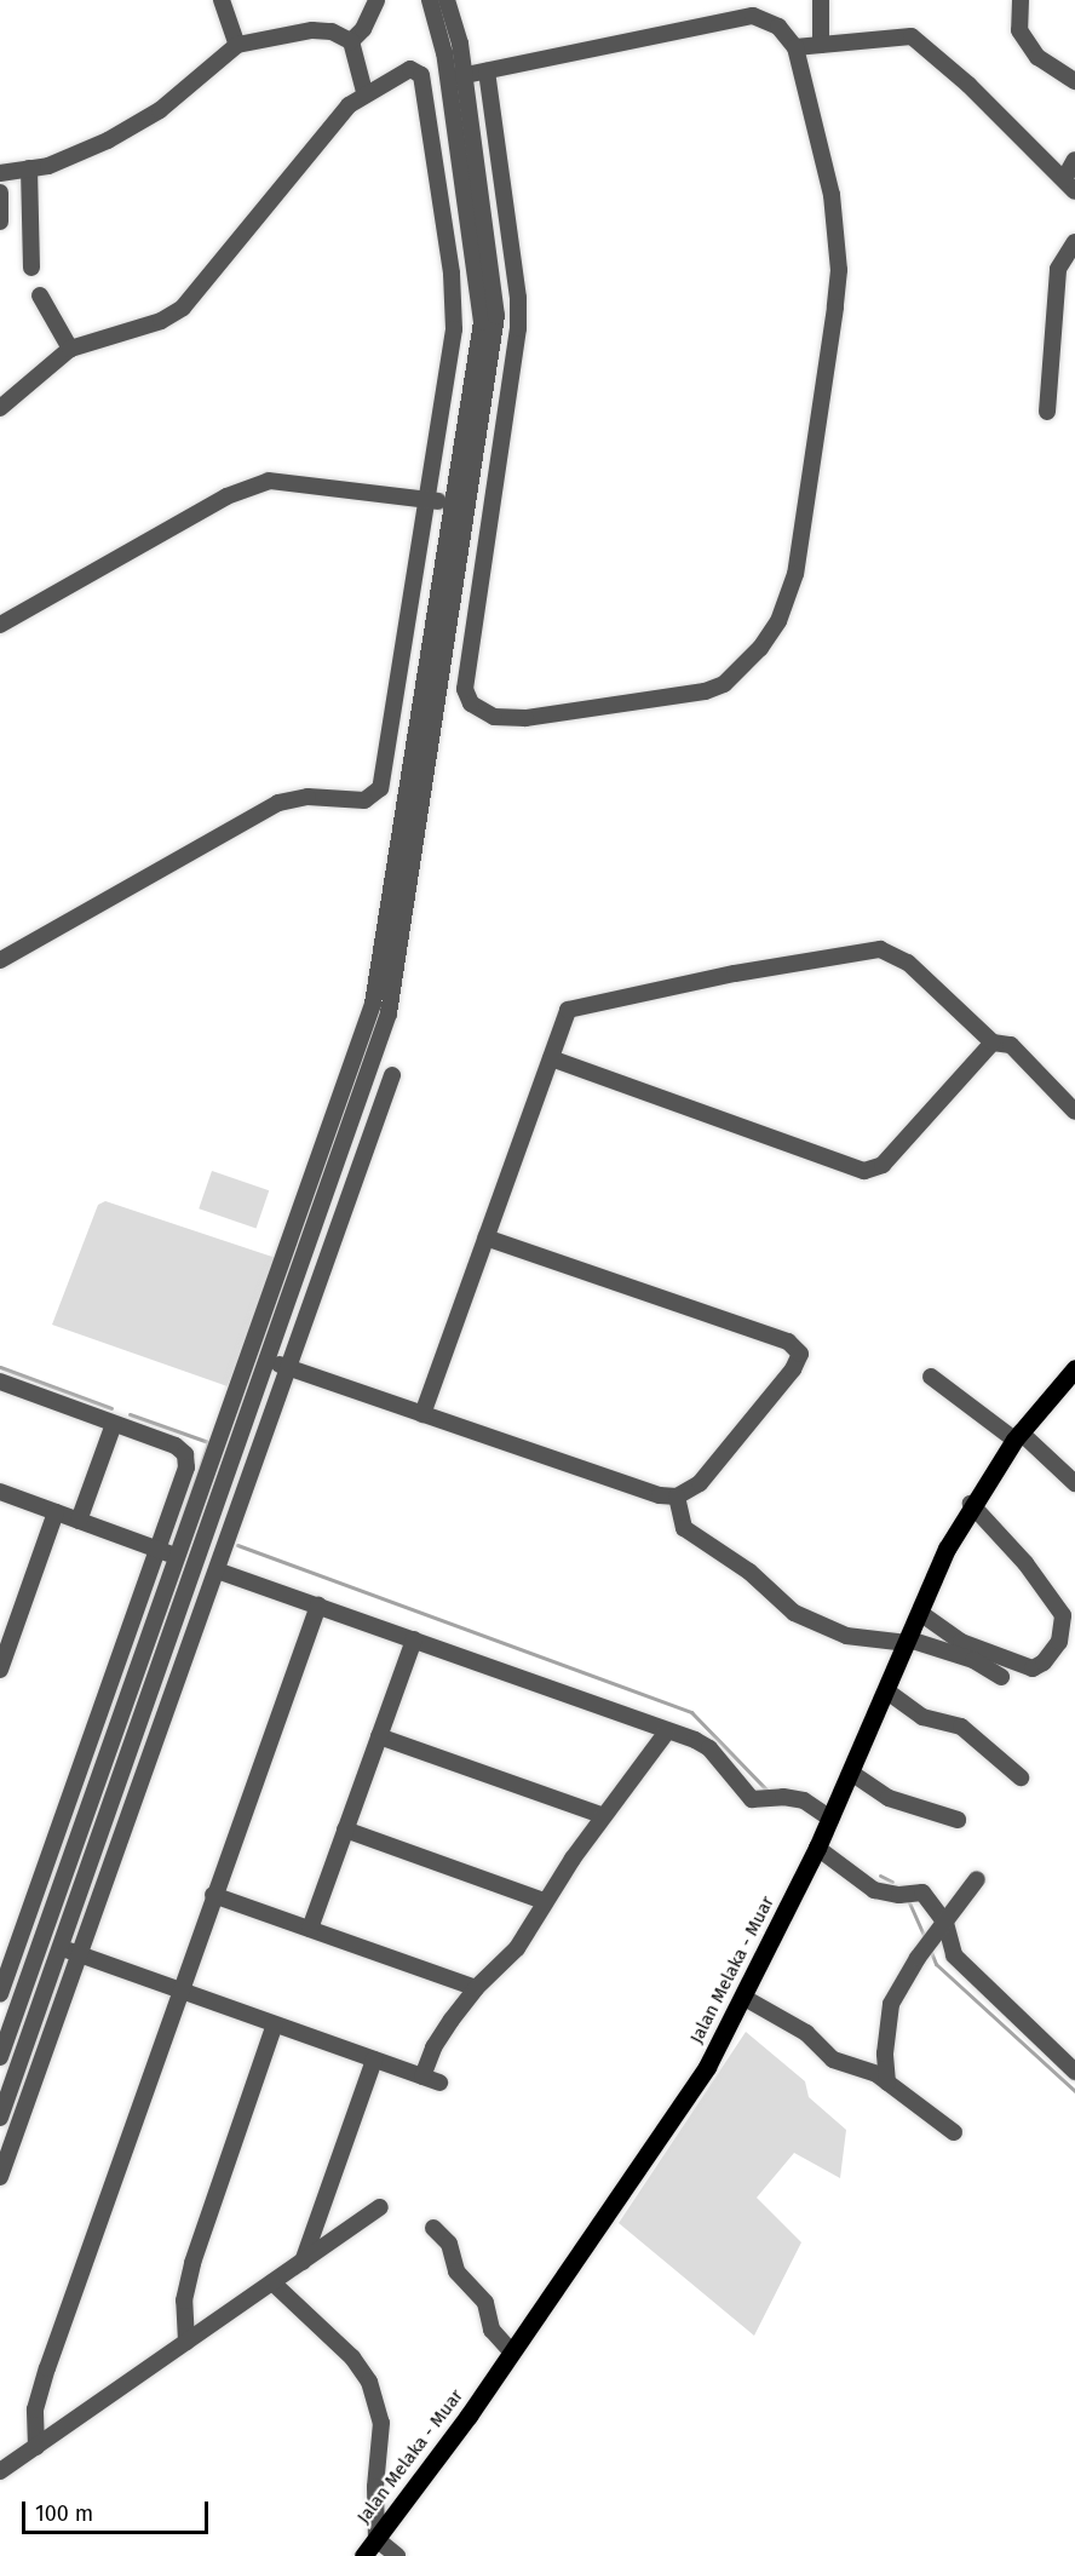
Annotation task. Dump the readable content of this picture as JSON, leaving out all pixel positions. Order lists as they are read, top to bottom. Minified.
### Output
{"streets":{"main road":["Jalan Melaka - Muar"]},"scale_bar":"100 m"}
